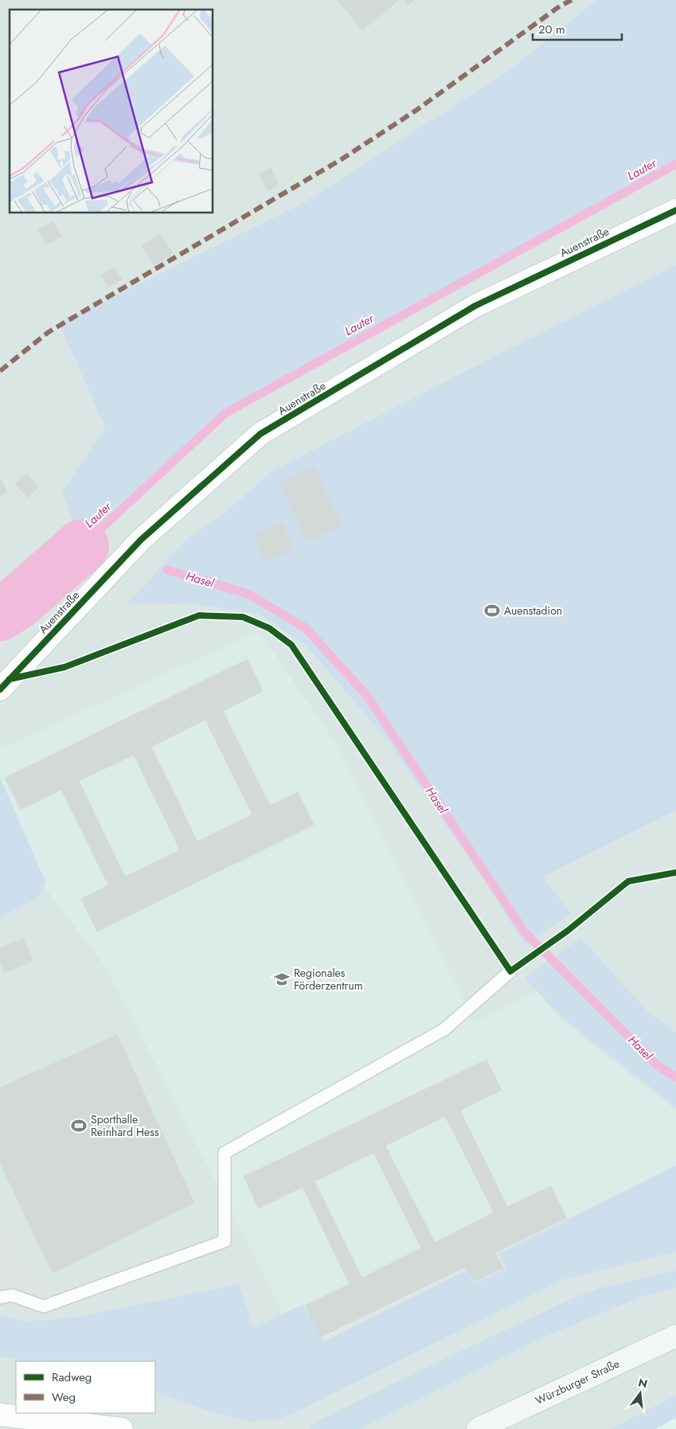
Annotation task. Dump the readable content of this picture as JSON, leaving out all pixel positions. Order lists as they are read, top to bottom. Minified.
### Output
{"streets":{"main road":["Würzburger Straße"],"street":["Auenstraße"]},"water":["Lauter","Hasel"],"places":{"sports":["Auenstadion","Sporthalle Reinhard Hess"],"school or university":["Regionales Förderzentrum"]},"legend":["Radweg","Weg"],"scale_bar":"20 m","north":"top"}
